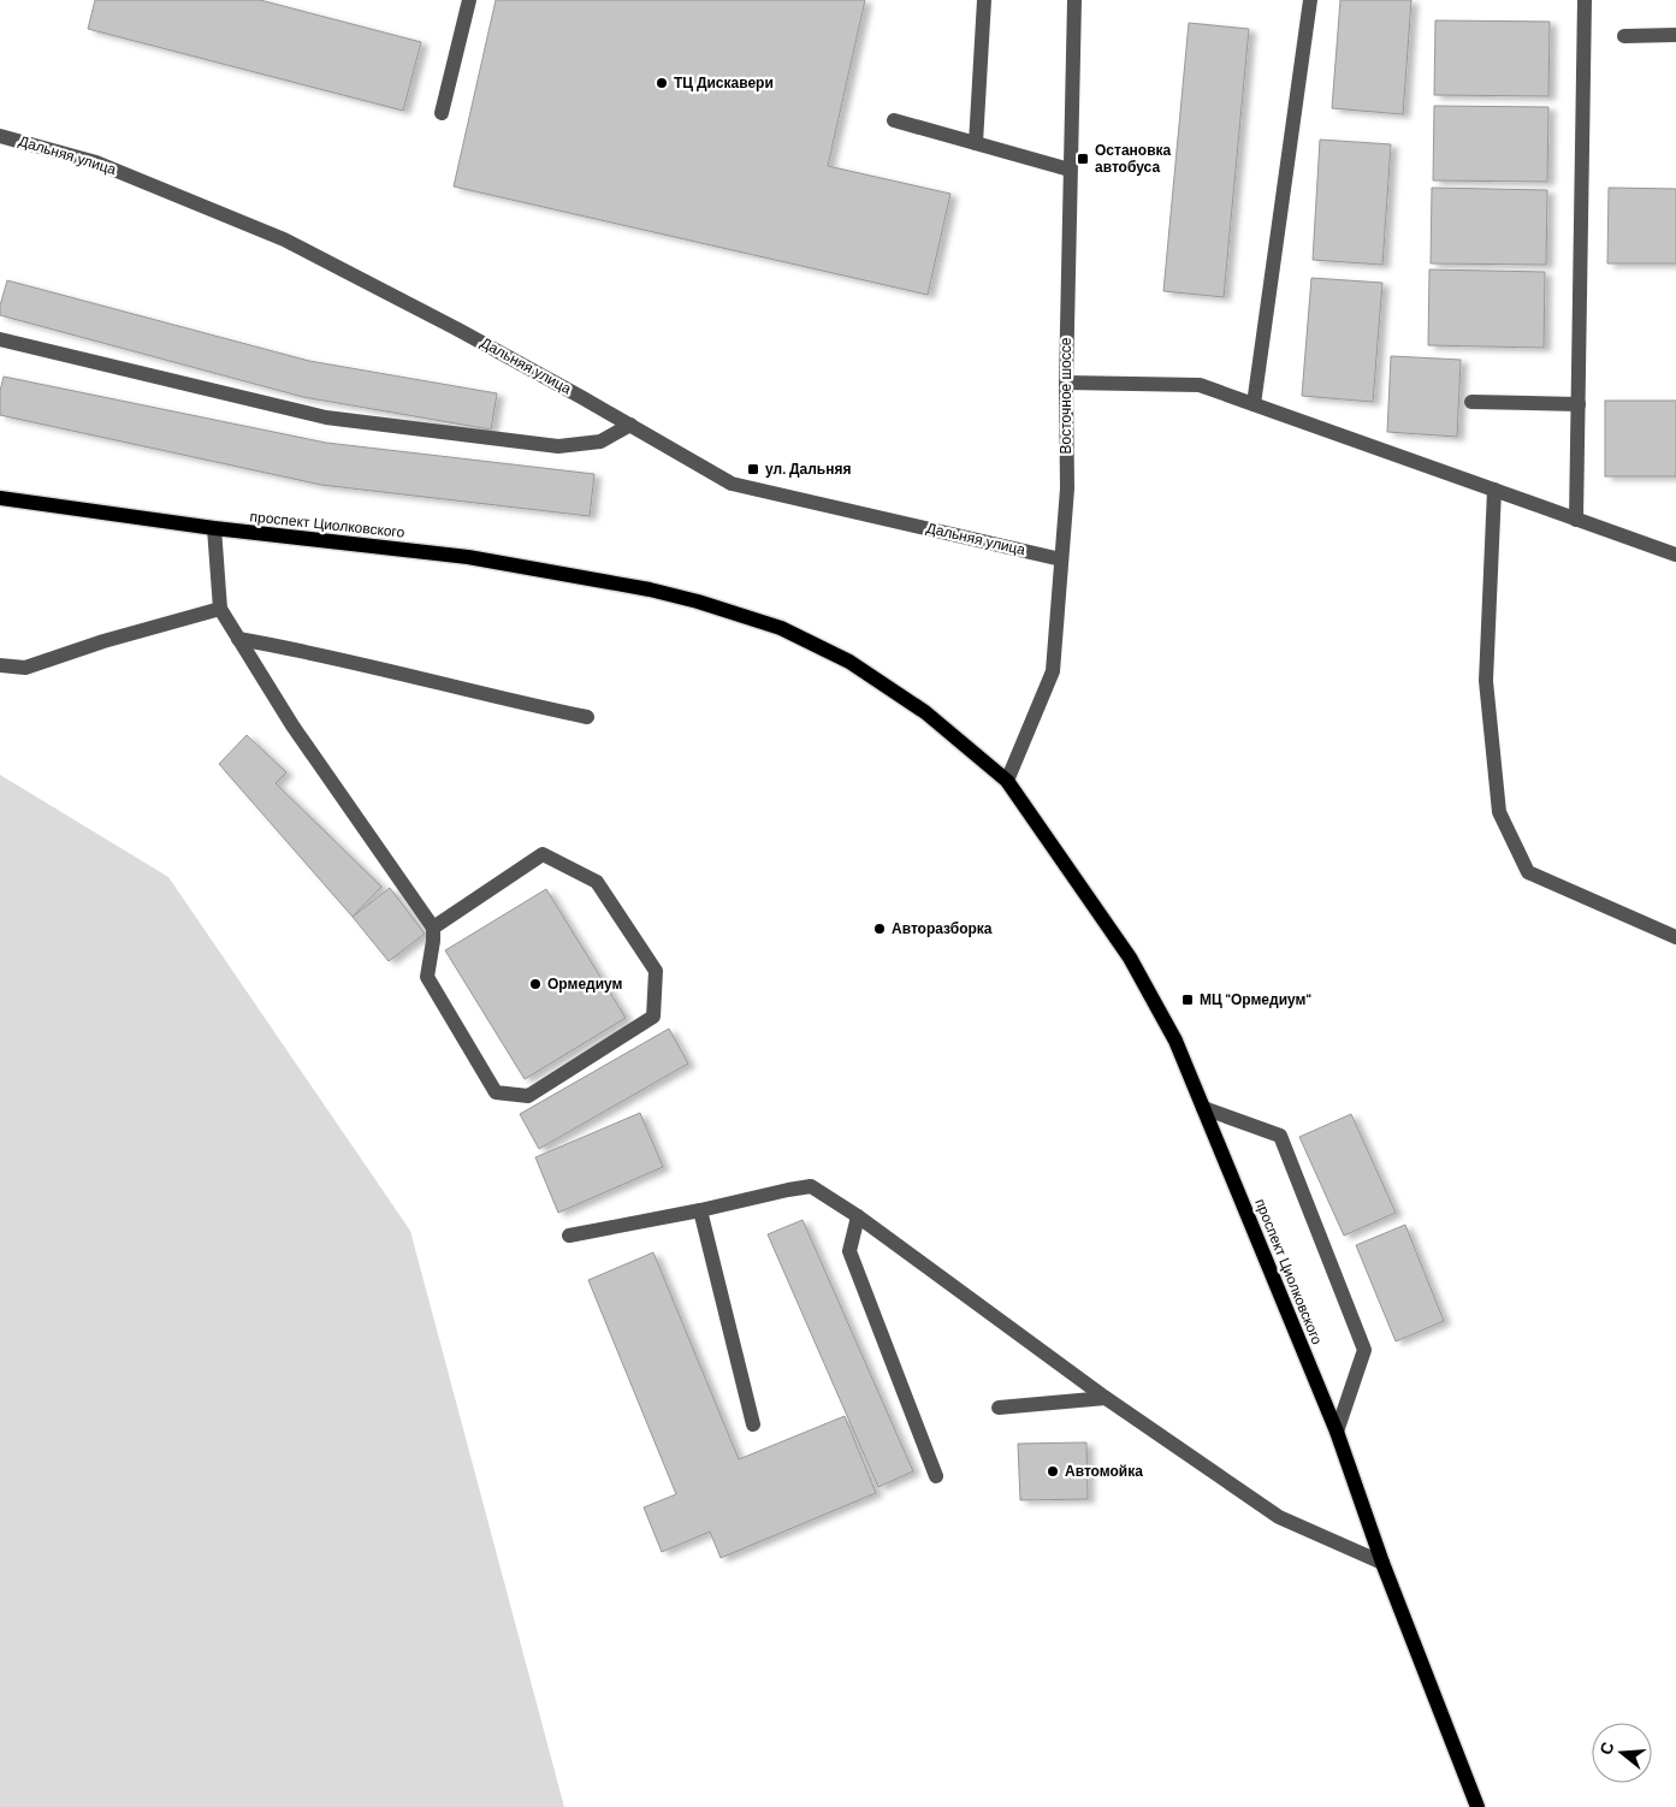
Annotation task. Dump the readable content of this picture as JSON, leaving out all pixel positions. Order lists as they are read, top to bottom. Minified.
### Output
{"streets":{"main road":["проспект Циолковского"],"street":["Дальняя улица","Восточное шоссе"]},"crossings":[["Дальняя улица","Восточное шоссе"],["Восточное шоссе","проспект Циолковского"]],"places":{"other":["ТЦ Дискавери","Авторазборка","Ормедиум","Автомойка"],"transit":["Остановка автобуса","ул. Дальняя","МЦ \"Ормедиум\""]},"north":"left"}
